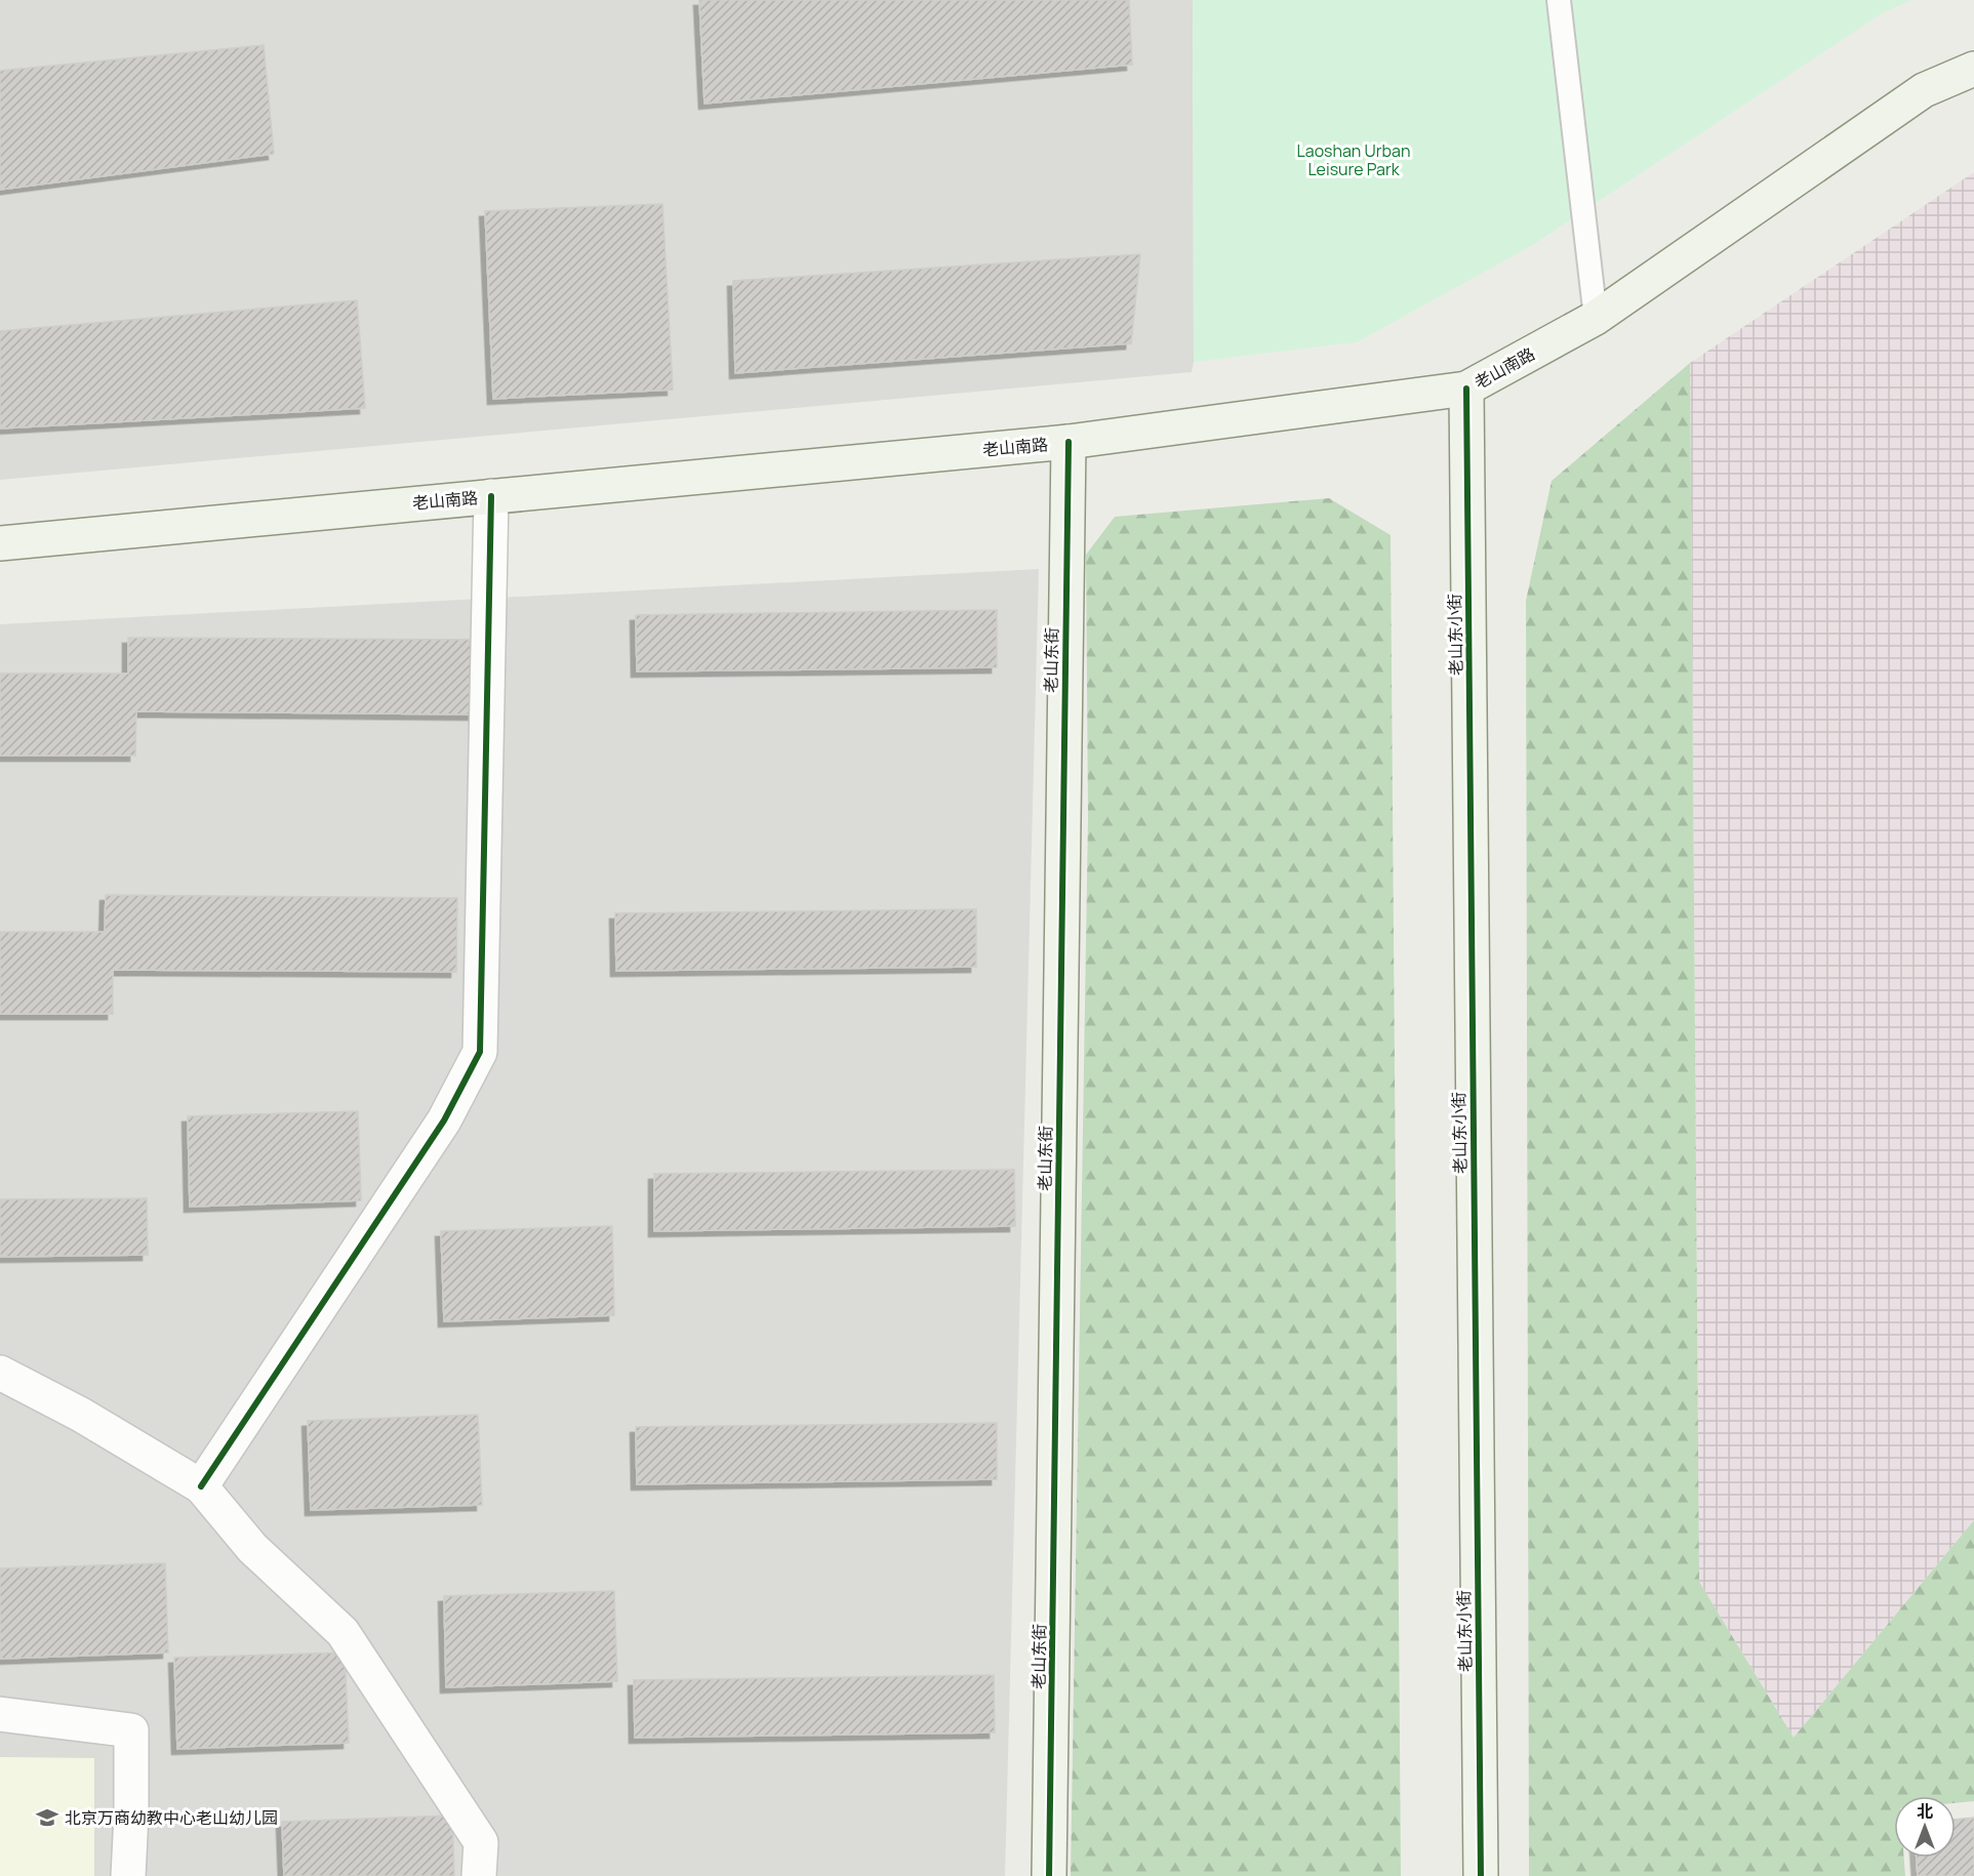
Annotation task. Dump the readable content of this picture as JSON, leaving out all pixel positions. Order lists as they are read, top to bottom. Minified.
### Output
{"streets":{"street":["老山南路","老山东小街","老山东街"]},"crossings":[["老山南路","老山东小街"],["老山南路","老山东街"]],"parks":["Laoshan Urban Leisure Park"],"places":{"school or university":["北京万商幼教中心老山幼儿园"]},"north":"top"}
